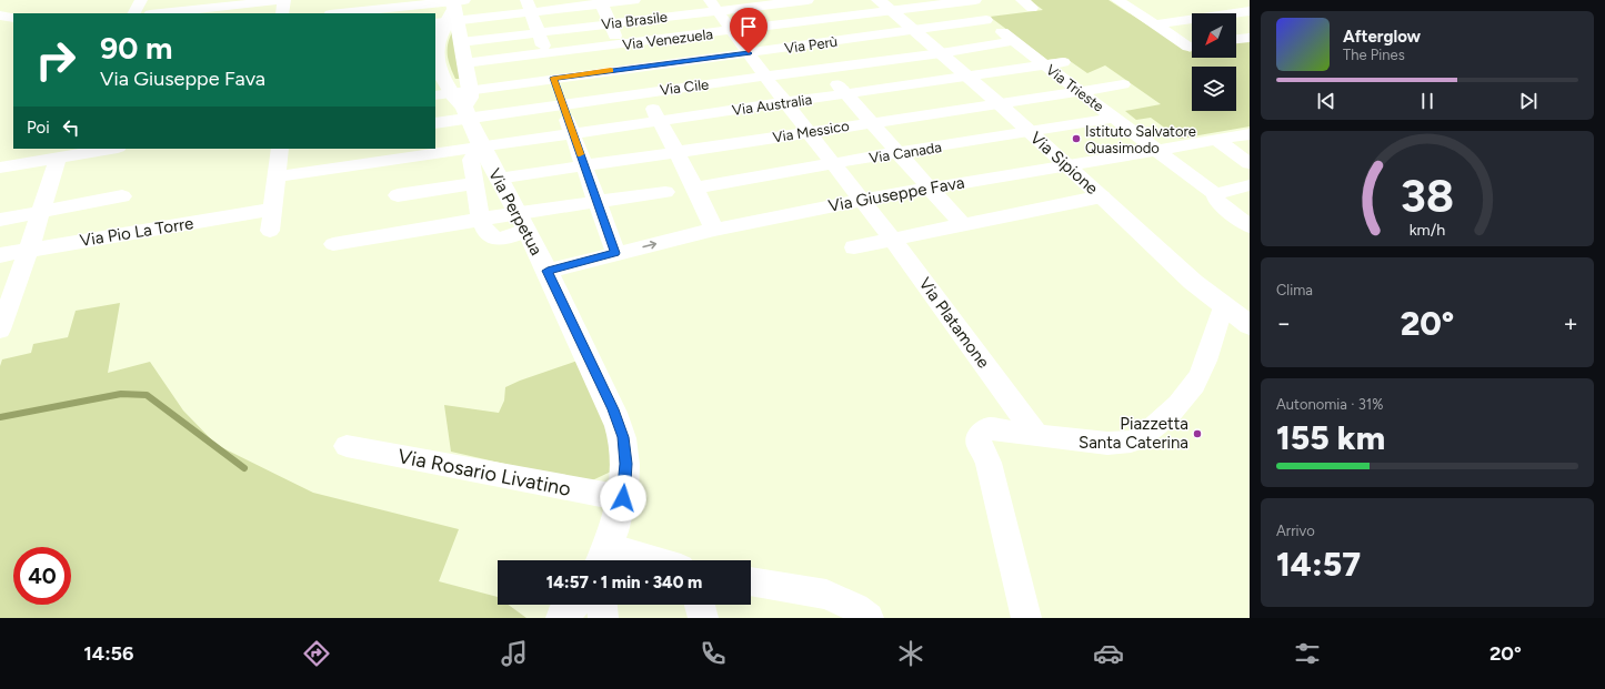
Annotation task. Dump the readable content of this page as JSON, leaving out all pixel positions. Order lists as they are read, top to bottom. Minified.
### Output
{"streets":{"street":["Via Brasile","Via Venezuela","Via Perù","Via Cile","Via Trieste","Via Australia","Via Messico","Via Canada","Via Sipione","Via Giuseppe Fava","Via Perpetua","Via Pio La Torre","Via Platamone","Via Rosario Livatino"]},"crossings":[["Via Brasile","Via Perpetua"],["Via Brasile","Via Platamone"],["Via Venezuela","Via Trieste"],["Via Venezuela","Via Sipione"],["Via Venezuela","Via Perpetua"],["Via Venezuela","Via Platamone"],["Via Perù","Via Cile"],["Via Perù","Via Trieste"],["Via Perù","Via Sipione"],["Via Perù","Via Perpetua"],["Via Perù","Via Platamone"],["Via Cile","Via Trieste"],["Via Cile","Via Sipione"],["Via Cile","Via Perpetua"],["Via Cile","Via Platamone"],["Via Trieste","Via Australia"],["Via Trieste","Via Messico"],["Via Trieste","Via Canada"],["Via Trieste","Via Giuseppe Fava"],["Via Australia","Via Sipione"],["Via Australia","Via Perpetua"],["Via Australia","Via Platamone"],["Via Messico","Via Sipione"],["Via Messico","Via Perpetua"],["Via Messico","Via Platamone"],["Via Canada","Via Sipione"],["Via Canada","Via Platamone"],["Via Sipione","Via Giuseppe Fava"],["Via Giuseppe Fava","Via Perpetua"],["Via Giuseppe Fava","Via Platamone"],["Via Perpetua","Via Rosario Livatino"]],"places":["Istituto Salvatore Quasimodo","Piazzetta Santa Caterina"],"north":"bottom left","page":{"turn":["90 m","Via Giuseppe Fava"],"song":["Afterglow","The Pines"],"then":"Poi","tile":["Clima",["Autonomia · 31%","155 km"],["Arrivo","14:57"]],"heat":["−","20°","+"],"limit":"40","trip":"14:57 · 1 min · 340 m","tabs":["14:56","20°"],"gauge":["38","km/h"]}}
